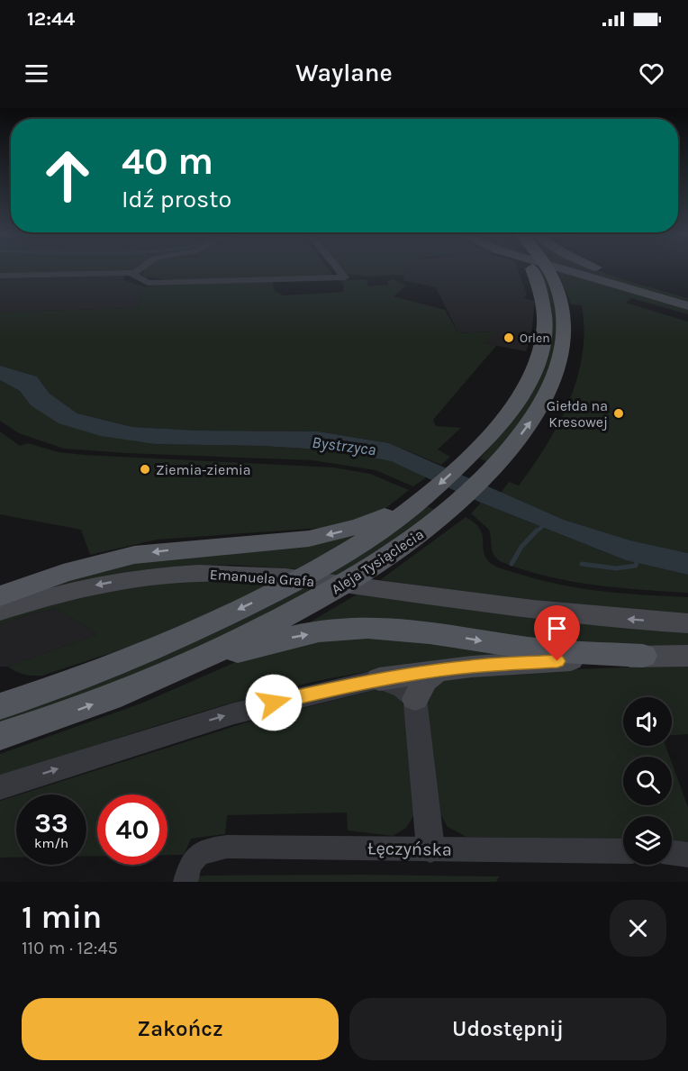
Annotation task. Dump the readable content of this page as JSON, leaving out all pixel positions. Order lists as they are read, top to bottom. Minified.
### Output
{"streets":{"main road":["Aleja Tysiąclecia","Emanuela Grafa"],"street":["Łęczyńska"]},"water":["Bystrzyca"],"places":["Orlen","Giełda na Kresowej","Ziemia-ziemia"],"page":{"status":"12:44","header":"Waylane","turn":["40 m","Idź prosto"],"speed":"33 km/h","limit":"40","heading":["1 min","110 m · 12:45"],"buttons":["Zakończ","Udostępnij"]}}
